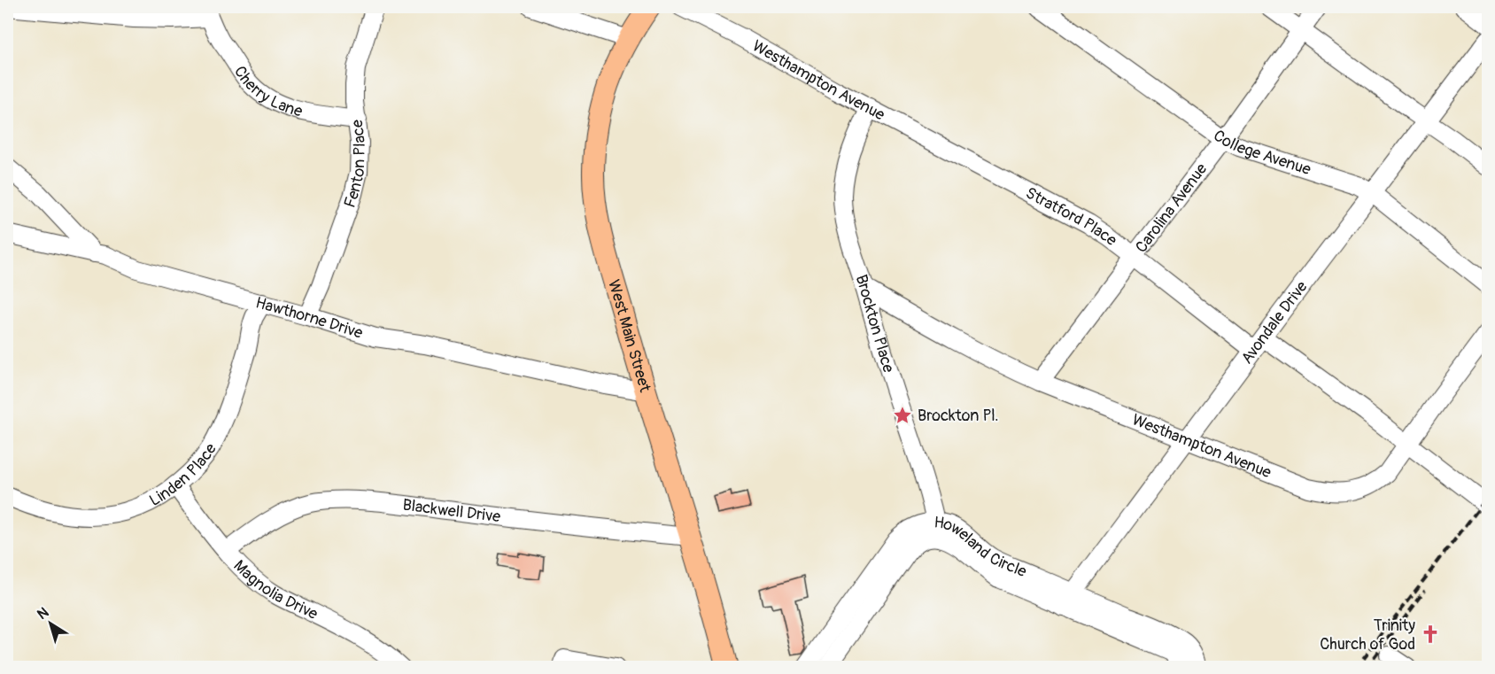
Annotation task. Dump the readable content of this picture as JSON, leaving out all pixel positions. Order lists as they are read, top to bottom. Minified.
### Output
{"streets":{"main road":["West Main Street"],"street":["Westhampton Avenue","Cherry Lane","College Avenue","Fenton Place","Carolina Avenue","Stratford Place","Hawthorne Drive","Brockton Place","Avondale Drive","Linden Place","Blackwell Drive","Howeland Circle","Magnolia Drive"]},"crossings":[["Westhampton Avenue","Carolina Avenue"],["Westhampton Avenue","Stratford Place"],["Westhampton Avenue","Brockton Place"],["Westhampton Avenue","Avondale Drive"],["Cherry Lane","Fenton Place"],["College Avenue","Carolina Avenue"],["College Avenue","Avondale Drive"],["Fenton Place","Hawthorne Drive"],["Carolina Avenue","Stratford Place"],["Stratford Place","Avondale Drive"],["Hawthorne Drive","West Main Street"],["Hawthorne Drive","Linden Place"],["Brockton Place","Howeland Circle"],["Avondale Drive","Howeland Circle"],["West Main Street","Blackwell Drive"],["Linden Place","Magnolia Drive"],["Blackwell Drive","Magnolia Drive"]],"places":{"place":["Brockton Pl."],"church":["Trinity Church of God"]},"north":"top left"}
